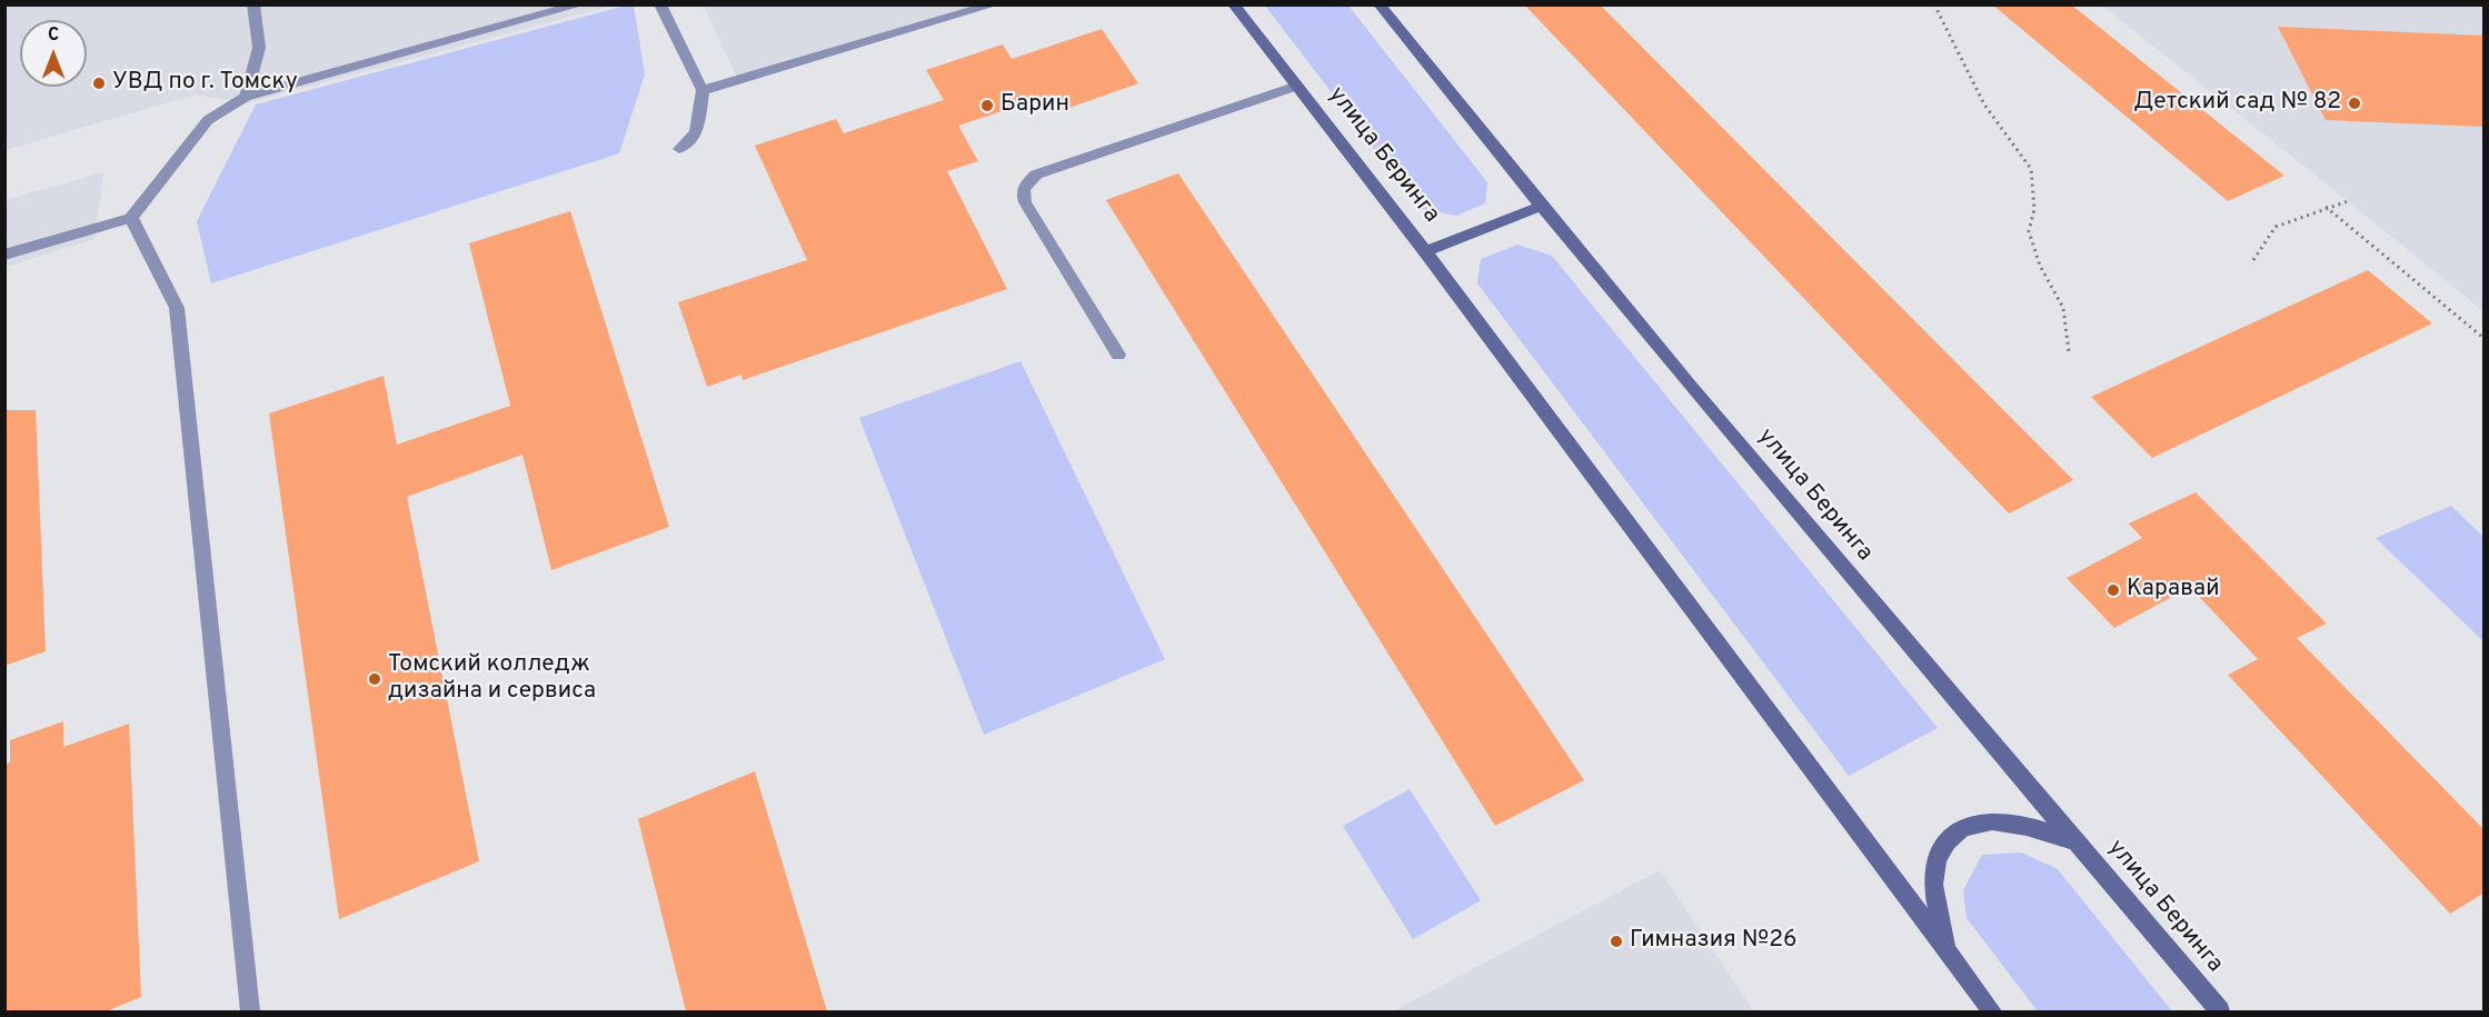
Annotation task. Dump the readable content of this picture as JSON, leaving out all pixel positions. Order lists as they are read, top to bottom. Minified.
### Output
{"streets":{"street":["улица Беринга"]},"places":["УВД по г. Томску","Детский сад № 82","Барин","Каравай","Томский колледж дизайна и сервиса","Гимназия №26"],"north":"top"}
